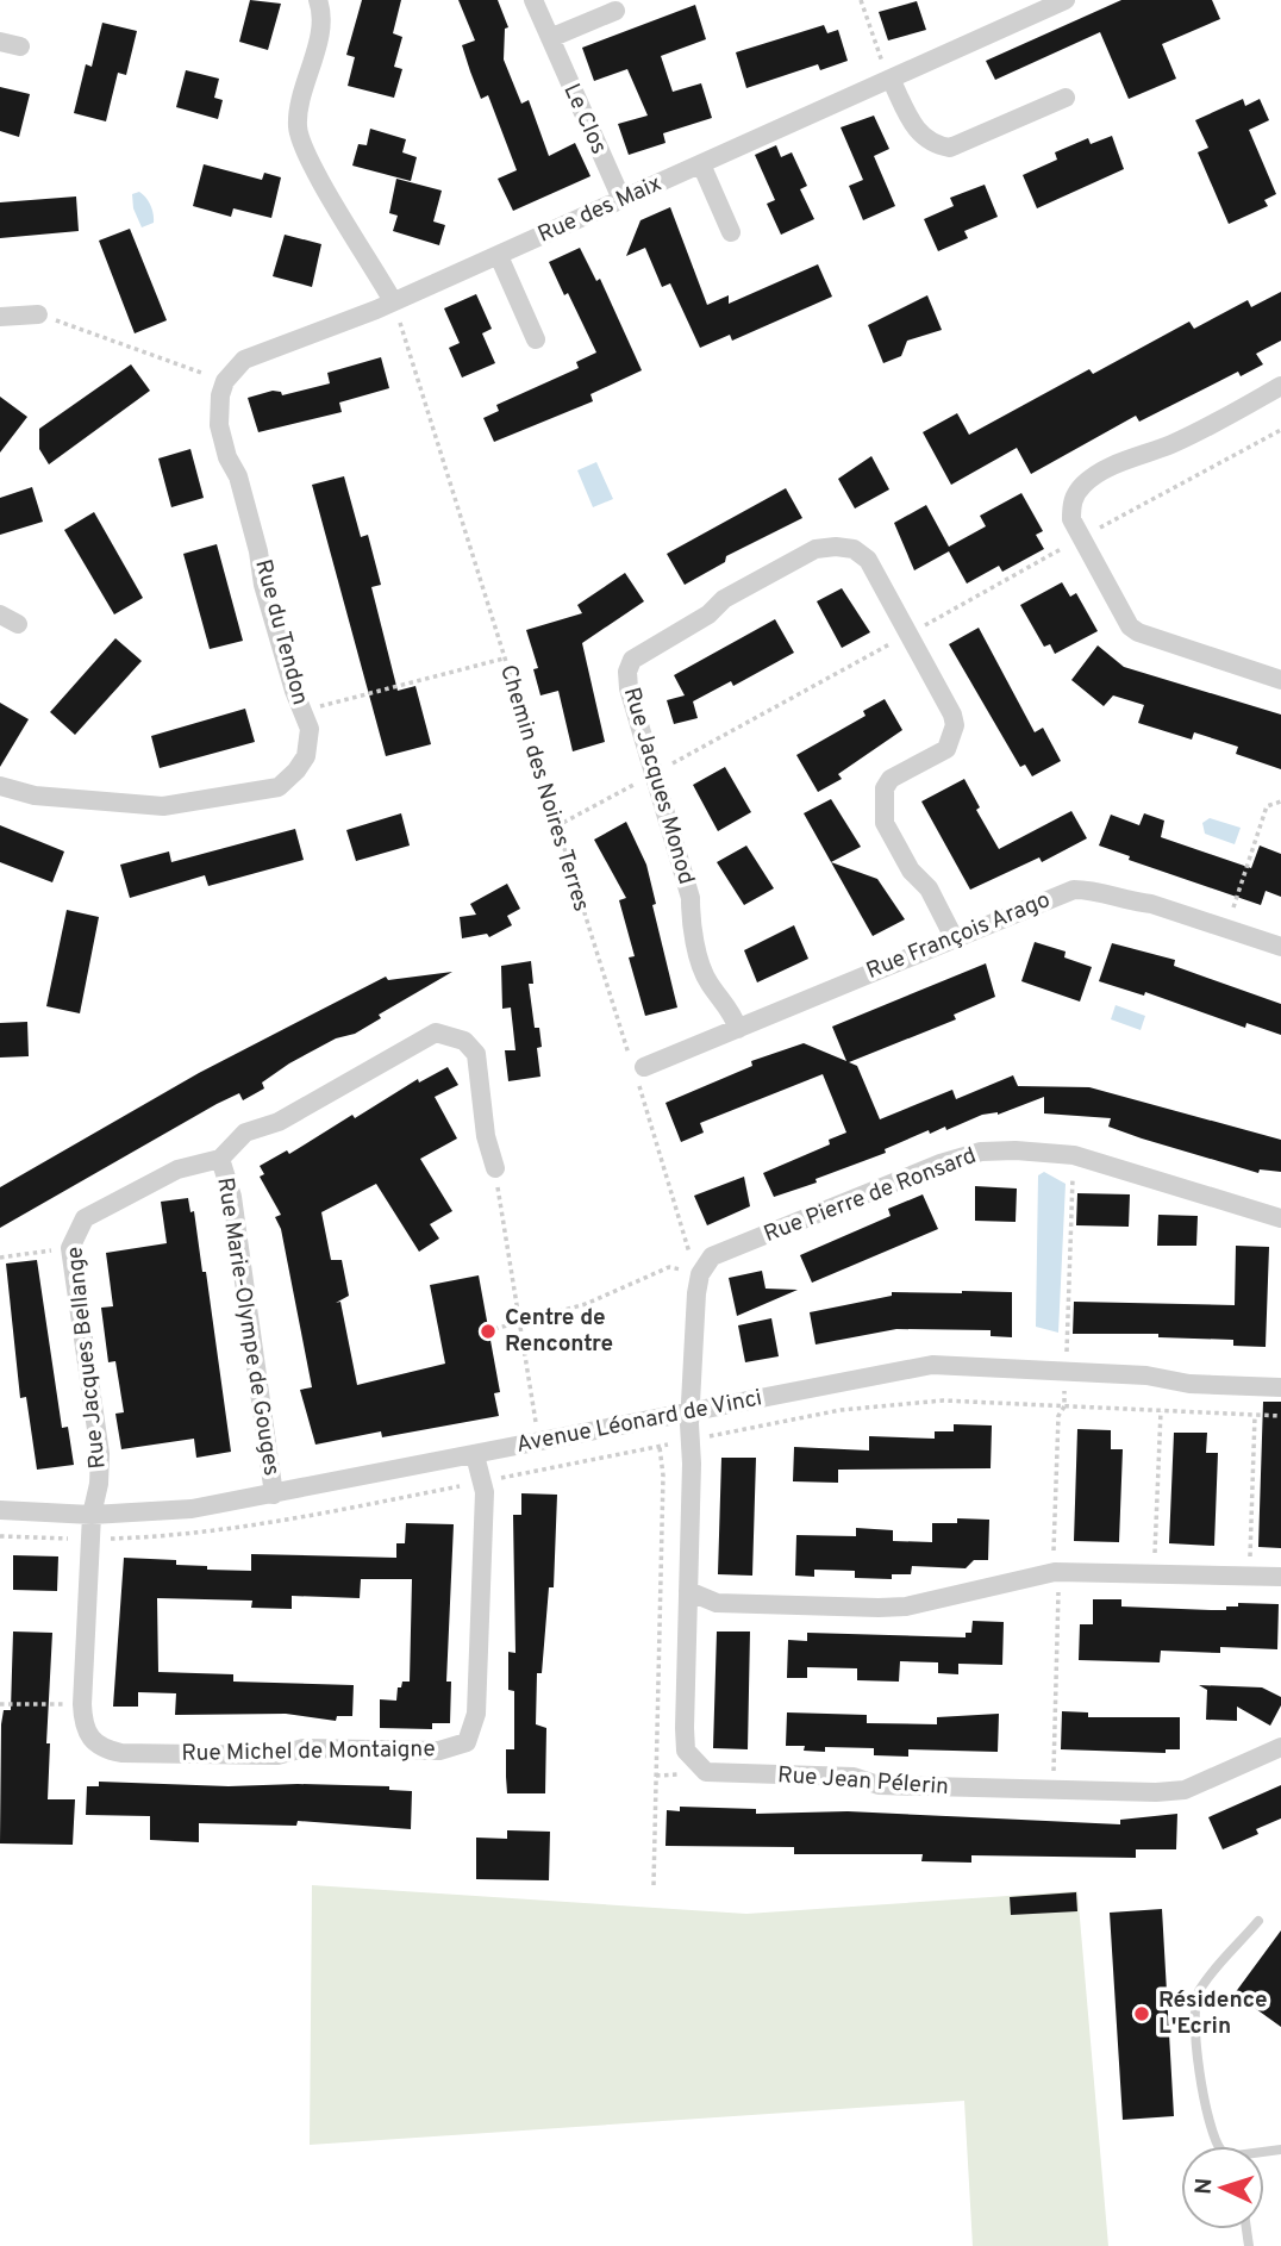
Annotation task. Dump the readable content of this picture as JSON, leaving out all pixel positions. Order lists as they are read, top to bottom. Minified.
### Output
{"streets":{"street":["Le Clos","Rue des Maix","Rue du Tendon","Rue Jacques Monod","Rue François Arago","Rue Pierre de Ronsard","Rue Marie-Olympe de Gouges","Rue Jacques Bellange","Avenue Léonard de Vinci","Rue Michel de Montaigne","Rue Jean Pélerin"],"path":["Chemin des Noires Terres"]},"crossings":[["Le Clos","Rue des Maix"],["Rue des Maix","Chemin des Noires Terres"],["Rue Jacques Monod","Rue François Arago"],["Chemin des Noires Terres","Rue François Arago"],["Chemin des Noires Terres","Rue Pierre de Ronsard"],["Rue Marie-Olympe de Gouges","Rue Jacques Bellange"],["Rue Marie-Olympe de Gouges","Avenue Léonard de Vinci"],["Rue Jacques Bellange","Avenue Léonard de Vinci"],["Rue Jacques Bellange","Rue Michel de Montaigne"],["Avenue Léonard de Vinci","Rue Michel de Montaigne"],["Avenue Léonard de Vinci","Rue Jean Pélerin"]],"places":["Centre de Rencontre","Résidence L'Ecrin"],"north":"left"}
